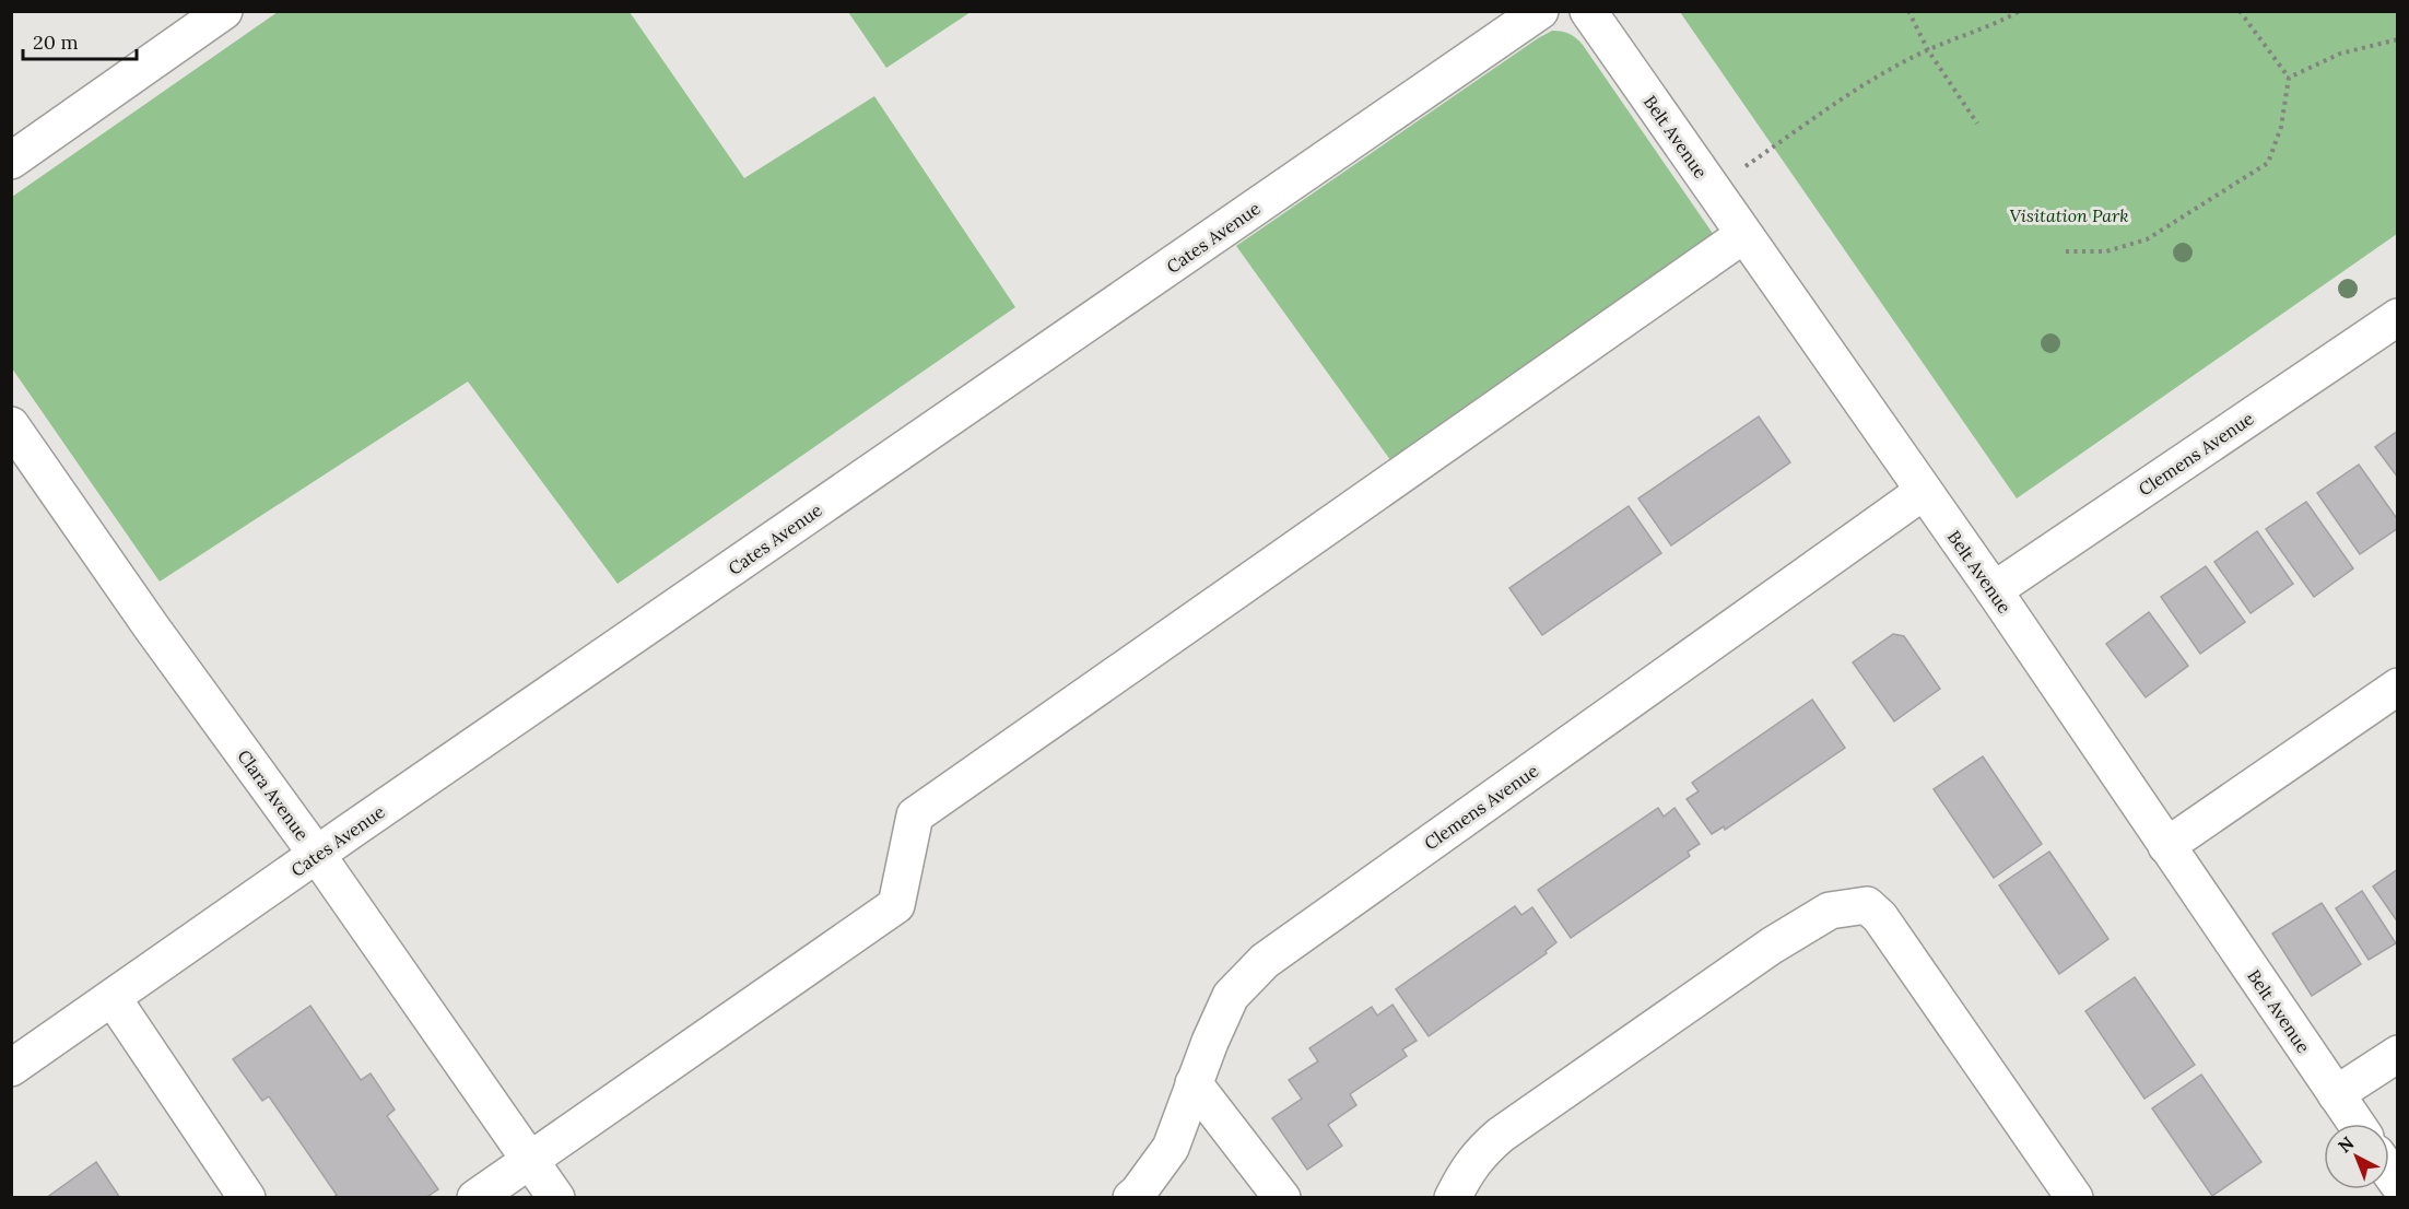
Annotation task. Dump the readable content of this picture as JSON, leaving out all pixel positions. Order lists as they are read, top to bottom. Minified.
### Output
{"streets":{"street":["Belt Avenue","Cates Avenue","Clemens Avenue","Clara Avenue"]},"crossings":[["Belt Avenue","Clemens Avenue"],["Cates Avenue","Clara Avenue"]],"parks":["Visitation Park"],"scale_bar":"20 m","north":"top left"}
